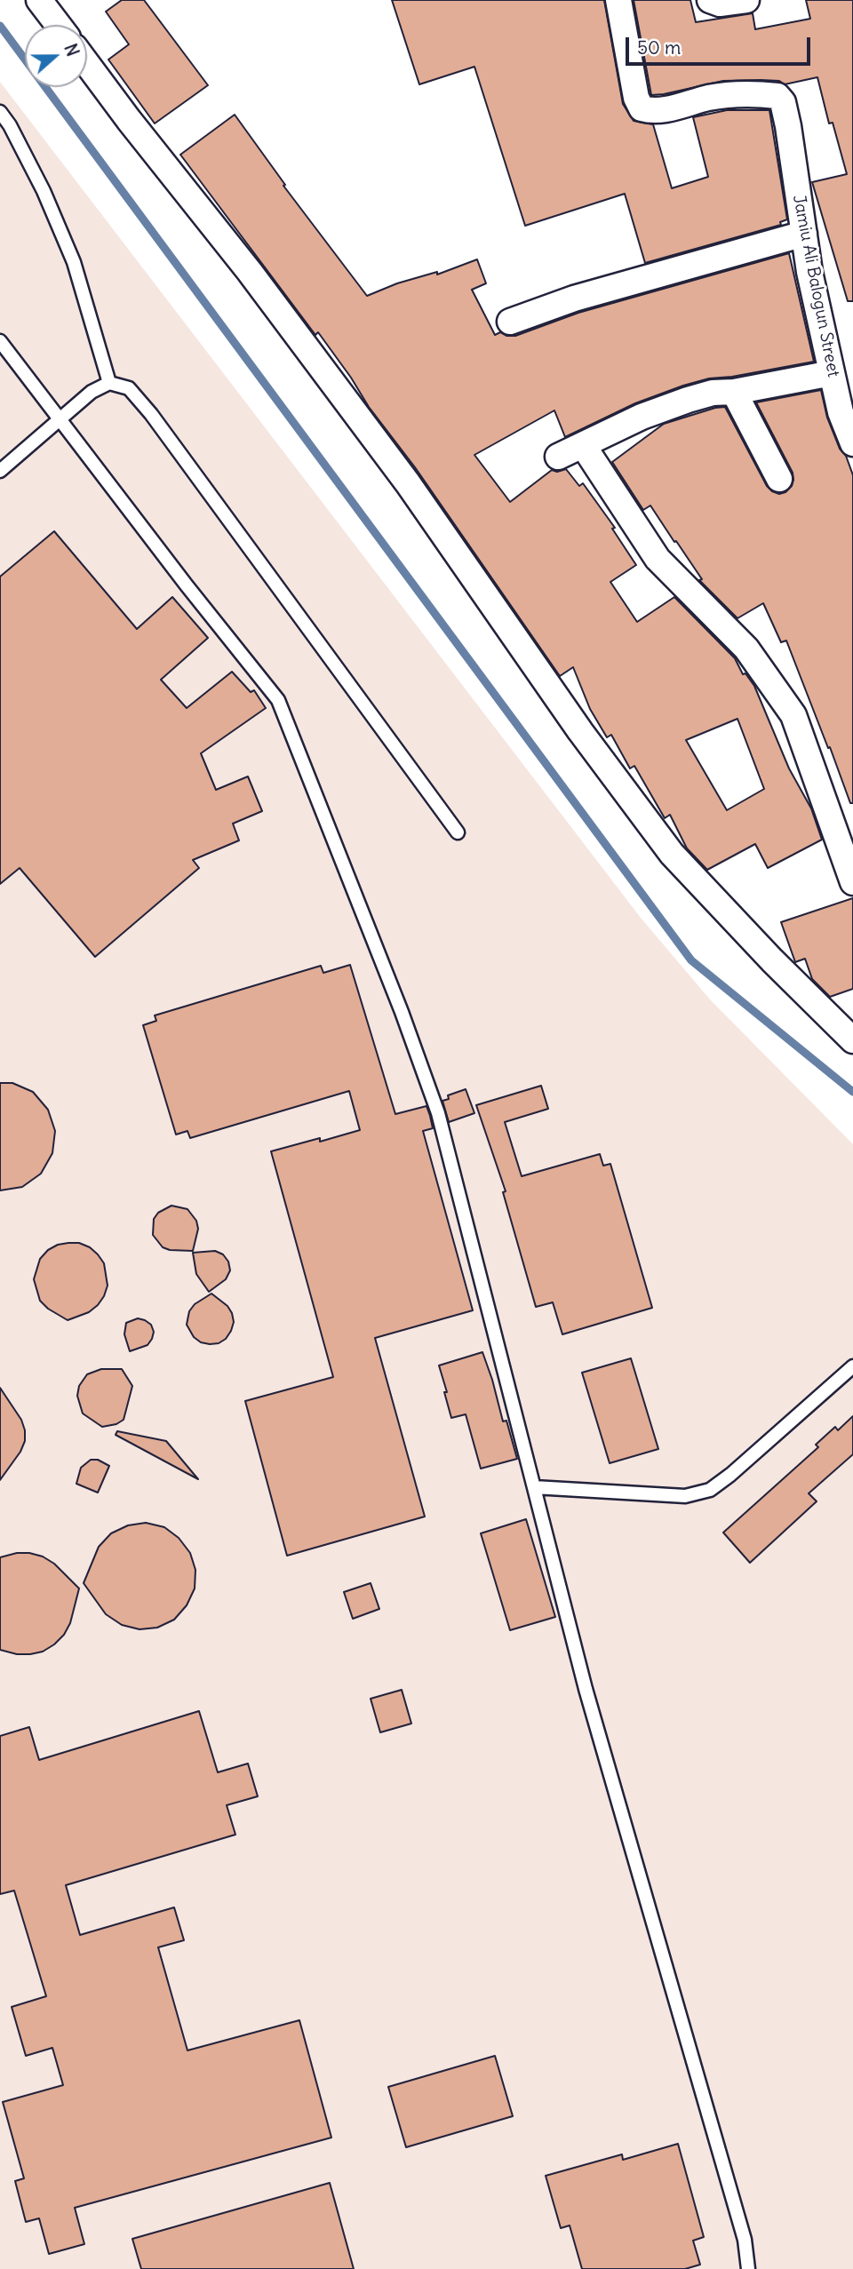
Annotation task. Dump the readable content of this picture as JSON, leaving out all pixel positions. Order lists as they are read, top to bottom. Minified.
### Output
{"streets":{"street":["Jamiu Ali Balogun Street"]},"scale_bar":"50 m","north":"right"}
